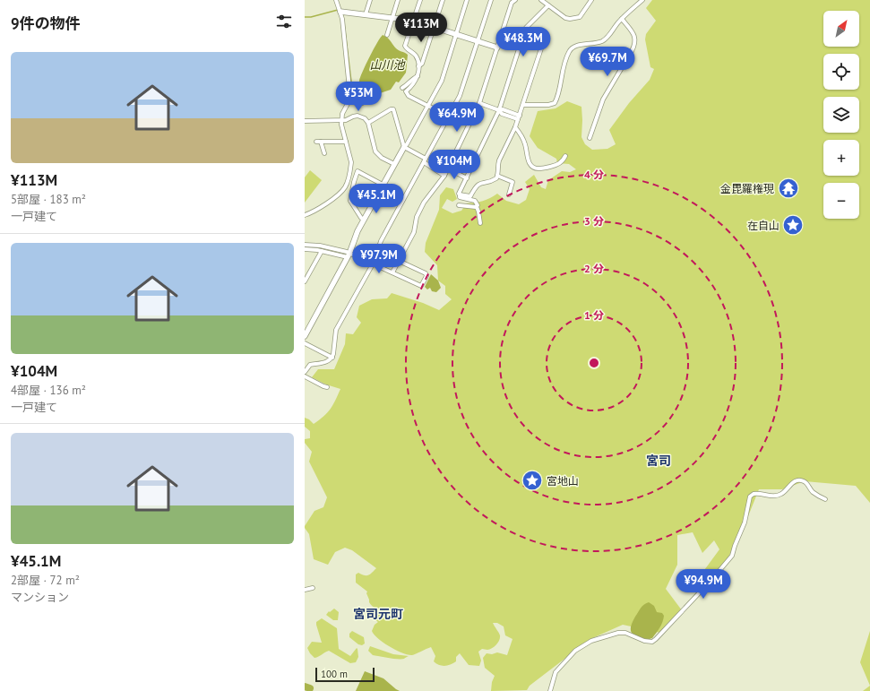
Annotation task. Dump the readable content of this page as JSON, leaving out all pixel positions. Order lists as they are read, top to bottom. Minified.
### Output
{"districts":["宮司","宮司元町"],"water":["山川池"],"places":{"temple":["金毘羅権現"],"place":["在自山","宮地山"]},"scale_bar":"100 m","north":"top right","page":{"heading":"9件の物件","map_buttons":["+","−"],"price":["¥113M","¥48.3M","¥69.7M","¥53M","¥64.9M","¥104M","¥45.1M","¥97.9M","¥94.9M"],"list":[{"name":"¥113M","note":"5部屋 · 183 m² · 一戸建て"},{"name":"¥104M","note":"4部屋 · 136 m² · 一戸建て"},{"name":"¥45.1M","note":"2部屋 · 72 m² · マンション"}],"scale":"100 m"},"rings":["4 分","3 分","2 分","1 分"]}
